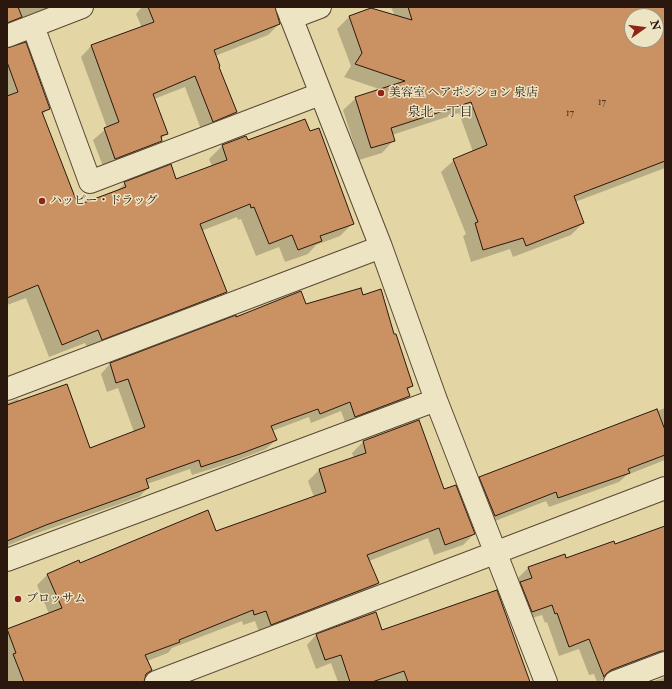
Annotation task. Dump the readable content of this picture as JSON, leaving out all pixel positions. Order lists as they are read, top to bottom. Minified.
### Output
{"districts":["泉北一丁目"],"places":["美容室 ヘアポジション 泉店","ハッピー・ドラッグ","ブロッサム"],"house_numbers":["17","17"],"north":"right"}
